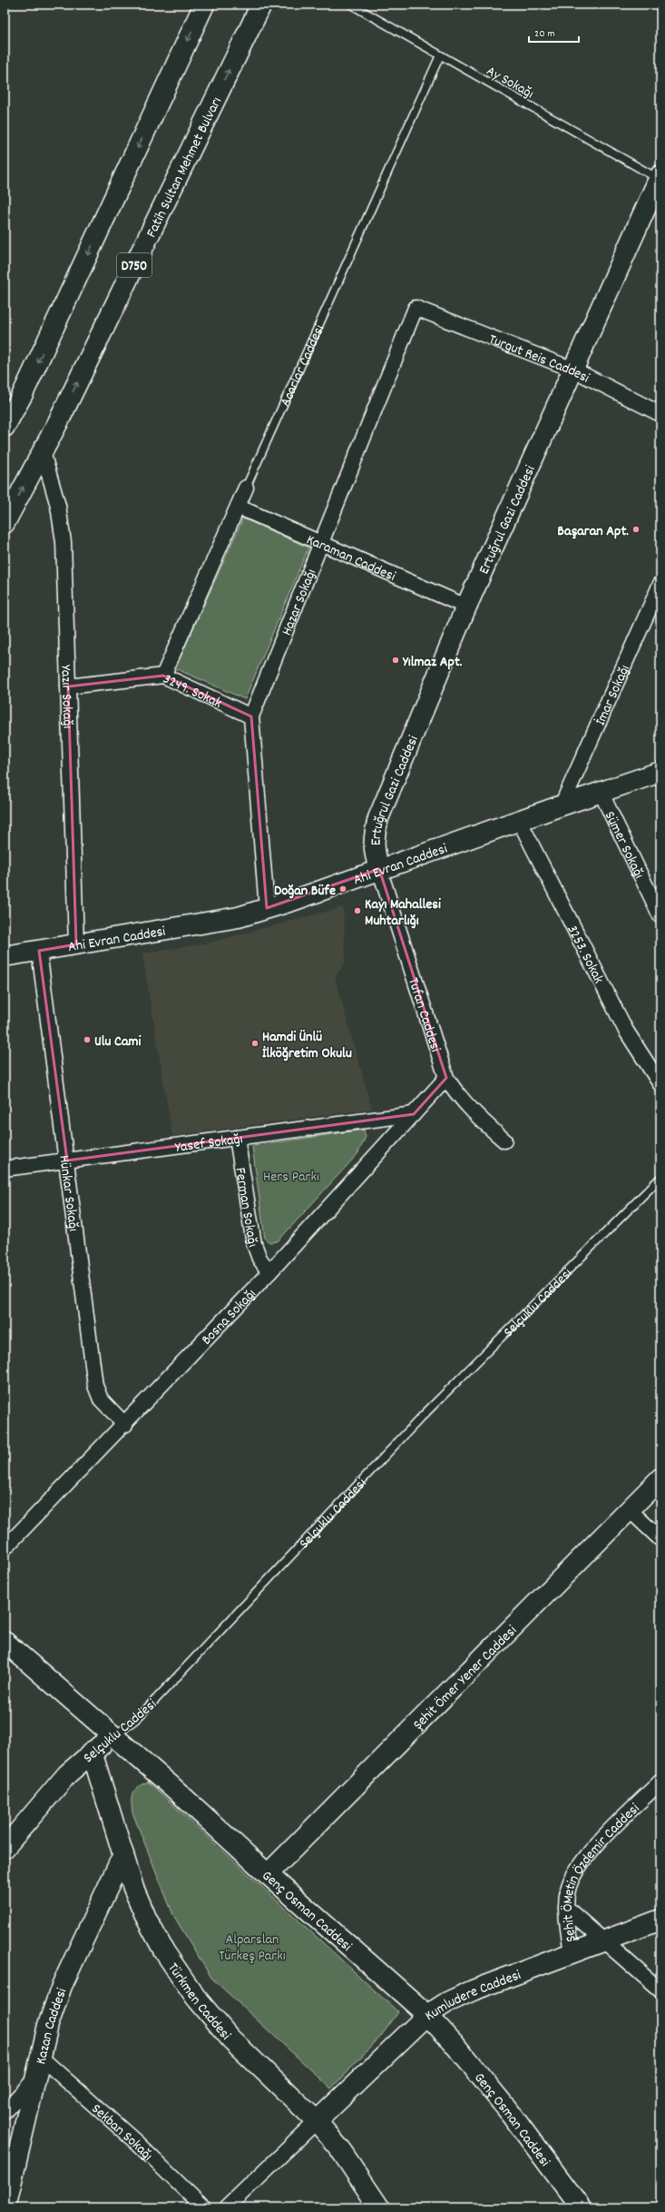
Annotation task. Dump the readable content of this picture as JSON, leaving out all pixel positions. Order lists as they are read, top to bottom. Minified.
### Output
{"streets":{"main road":["Fatih Sultan Mehmet Bulvarı","D750","Ertuğrul Gazi Caddesi","Ahi Evran Caddesi","Selçuklu Caddesi","Şehit Ömer Yener Caddesi","Genç Osman Caddesi","Kumludere Caddesi","Türkmen Caddesi","Kazan Caddesi"],"street":["Turgut Reis Caddesi","Acarlar Caddesi","Karaman Caddesi","Hazar Sokağı","3249. Sokak","İmar Sokağı","Yazır Sokağı","Sümer Sokağı","3253. Sokak","Tufan Caddesi","Yasef Sokağı","Hünkar Sokağı","Ferman Sokağı","Bosna Sokağı","Şehit ÖMetin Özdemir Caddesi","Sekban Sokağı"],"lane":["Ay Sokağı"]},"crossings":[["Ay Sokağı","Acarlar Caddesi"],["Ay Sokağı","Ertuğrul Gazi Caddesi"],["Fatih Sultan Mehmet Bulvarı","Yazır Sokağı"],["Turgut Reis Caddesi","Ertuğrul Gazi Caddesi"],["Turgut Reis Caddesi","Hazar Sokağı"],["Acarlar Caddesi","Karaman Caddesi"],["Acarlar Caddesi","3249. Sokak"],["Ertuğrul Gazi Caddesi","Karaman Caddesi"],["Ertuğrul Gazi Caddesi","Ahi Evran Caddesi"],["Ertuğrul Gazi Caddesi","Tufan Caddesi"],["Karaman Caddesi","Hazar Sokağı"],["Hazar Sokağı","3249. Sokak"],["Hazar Sokağı","Ahi Evran Caddesi"],["3249. Sokak","Yazır Sokağı"],["İmar Sokağı","Ahi Evran Caddesi"],["Yazır Sokağı","Ahi Evran Caddesi"],["Sümer Sokağı","Ahi Evran Caddesi"],["Ahi Evran Caddesi","3253. Sokak"],["Ahi Evran Caddesi","Tufan Caddesi"],["Ahi Evran Caddesi","Hünkar Sokağı"],["Tufan Caddesi","Bosna Sokağı"],["Yasef Sokağı","Hünkar Sokağı"],["Yasef Sokağı","Ferman Sokağı"],["Yasef Sokağı","Bosna Sokağı"],["Hünkar Sokağı","Bosna Sokağı"],["Ferman Sokağı","Bosna Sokağı"],["Selçuklu Caddesi","Genç Osman Caddesi"],["Selçuklu Caddesi","Türkmen Caddesi"],["Şehit Ömer Yener Caddesi","Genç Osman Caddesi"],["Şehit ÖMetin Özdemir Caddesi","Kumludere Caddesi"],["Genç Osman Caddesi","Kumludere Caddesi"],["Kumludere Caddesi","Türkmen Caddesi"],["Türkmen Caddesi","Kazan Caddesi"],["Kazan Caddesi","Sekban Sokağı"]],"parks":["Hers Parkı","Alparslan Türkeş Parkı"],"places":["Başaran Apt.","Yılmaz Apt.","Doğan Büfe","Kayı Mahallesi Muhtarlığı","Ulu Cami","Hamdi Ünlü İlköğretim Okulu"],"scale_bar":"20 m"}
